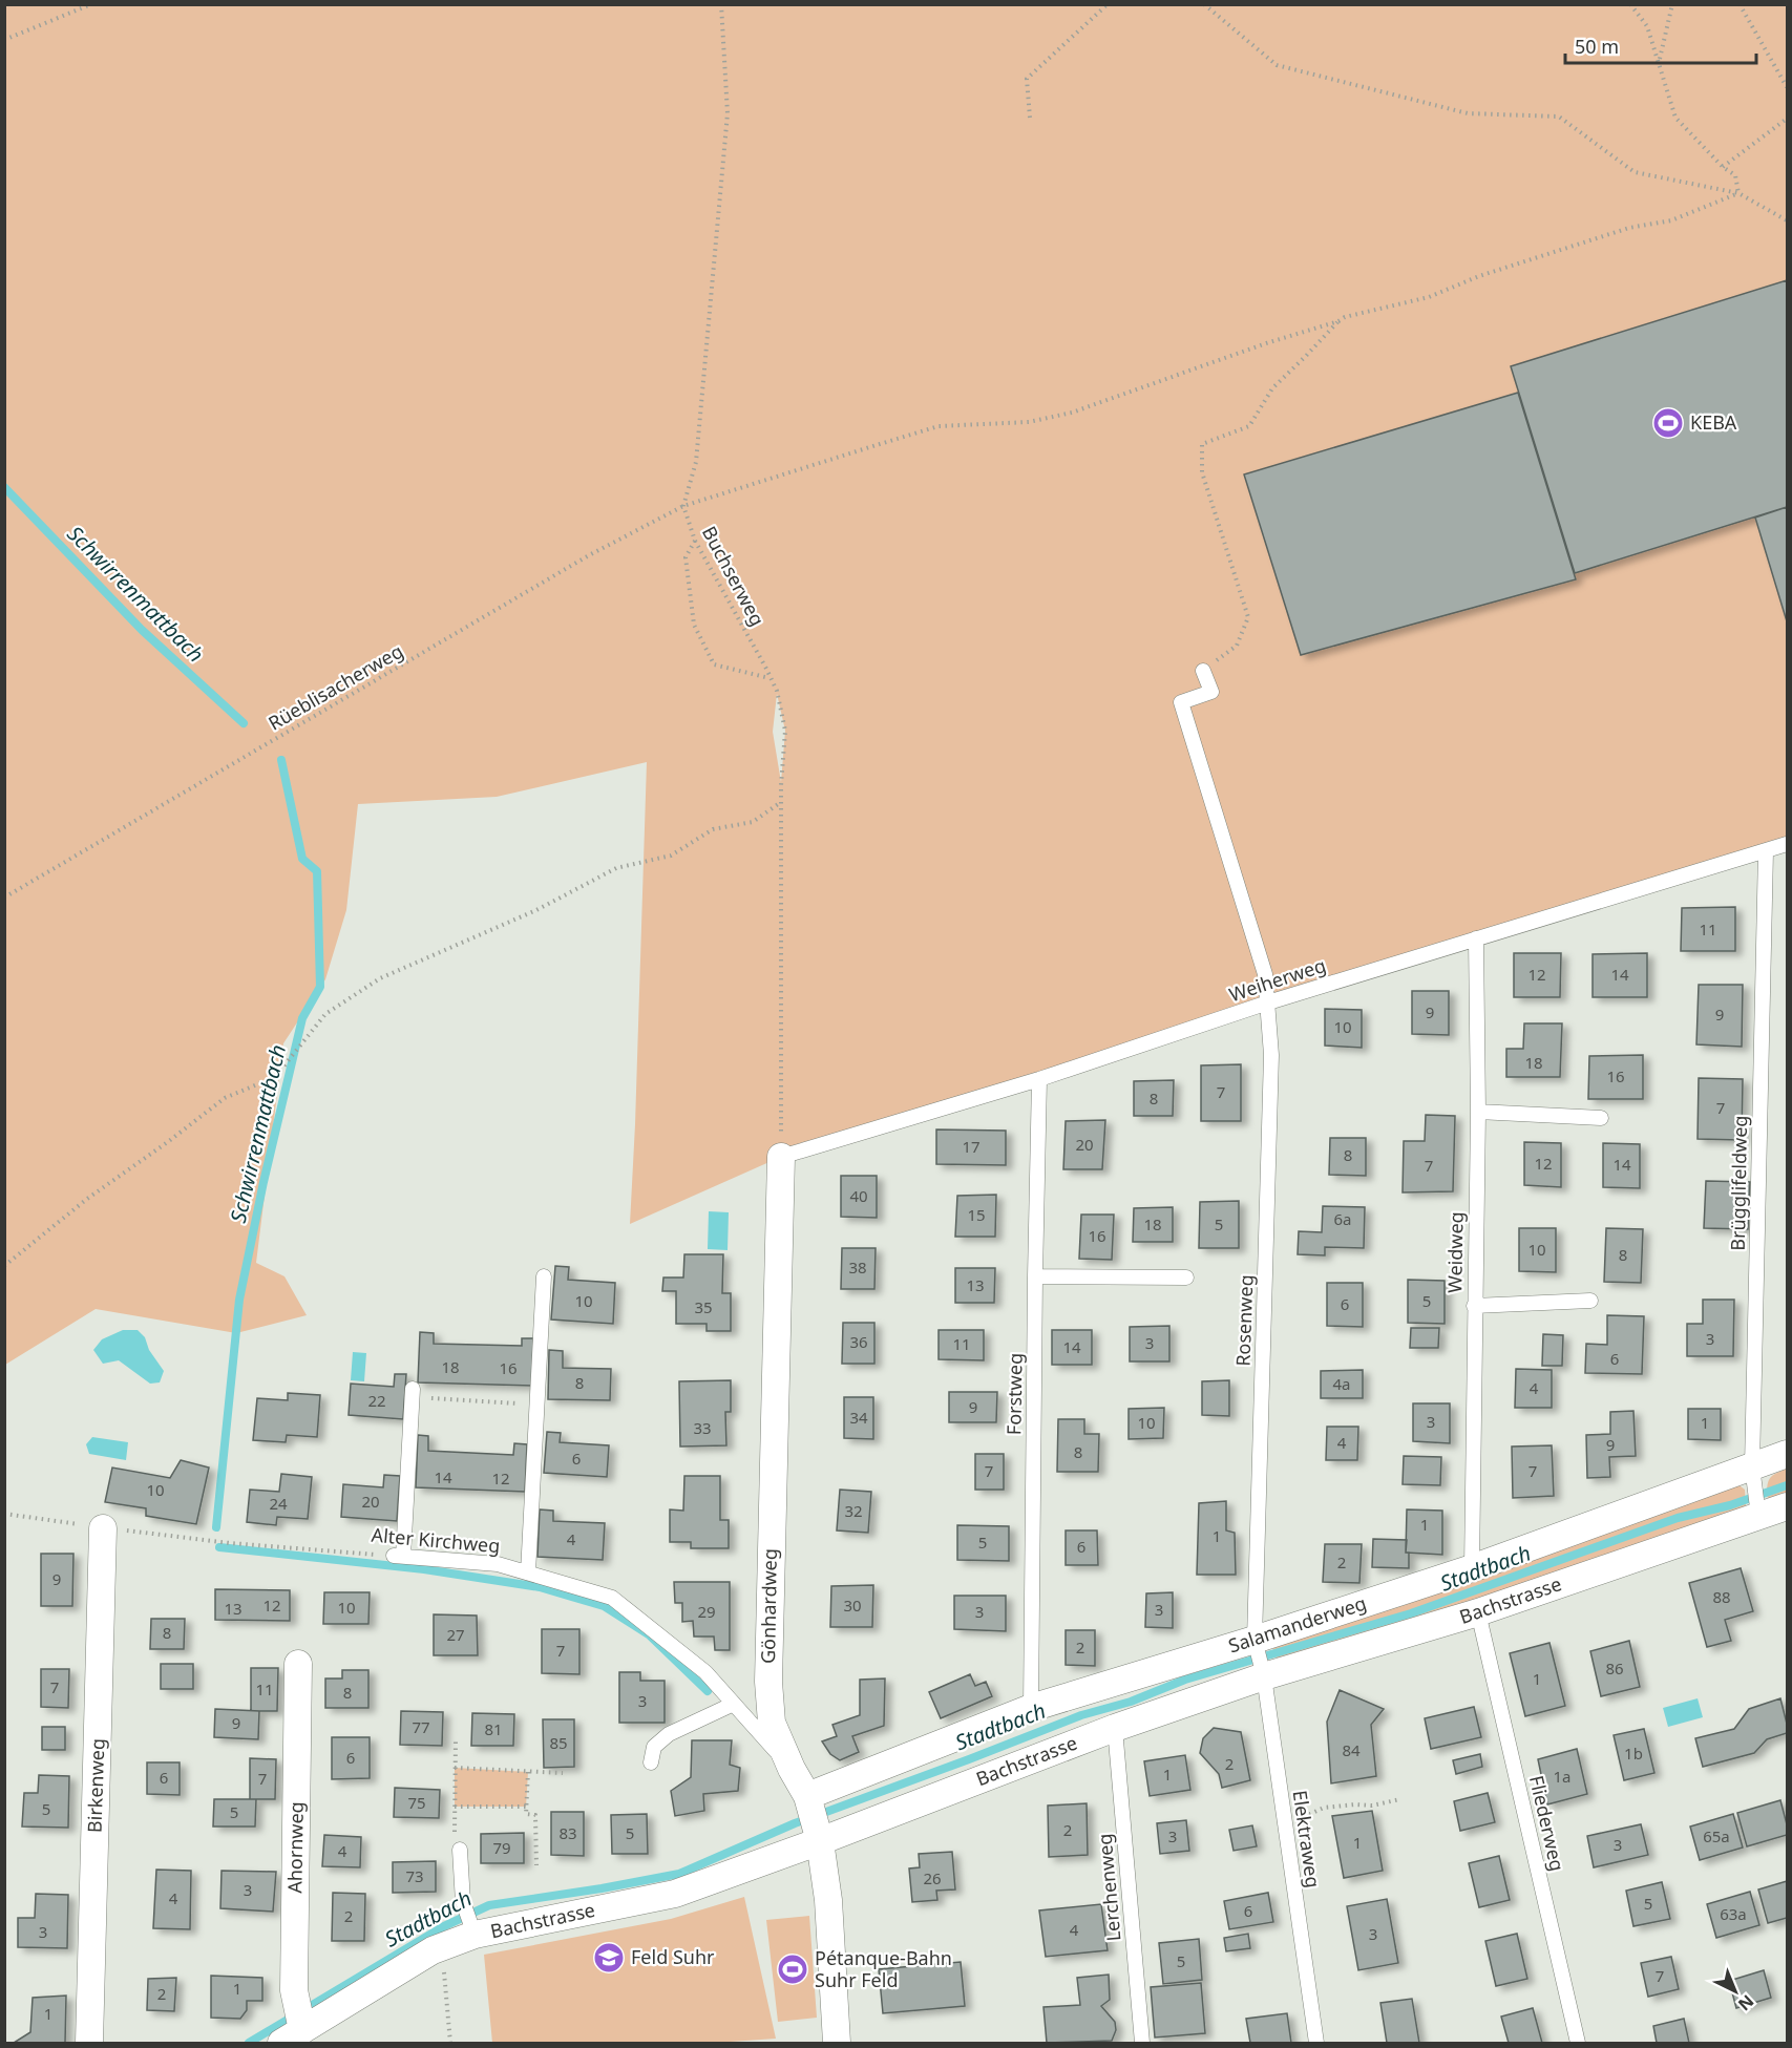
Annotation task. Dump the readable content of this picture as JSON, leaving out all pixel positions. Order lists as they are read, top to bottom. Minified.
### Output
{"streets":{"street":["Bachstrasse","Gönhardweg","Salamanderweg","Birkenweg","Ahornweg"],"lane":["Weiherweg","Brügglifeldweg","Weidweg","Rosenweg","Forstweg","Alter Kirchweg","Fliederweg","Elektraweg","Lerchenweg"],"path":["Buchserweg","Rüeblisacherweg"]},"crossings":[["Buchserweg","Rüeblisacherweg"],["Buchserweg","Weiherweg"],["Buchserweg","Gönhardweg"],["Weiherweg","Brügglifeldweg"],["Weiherweg","Weidweg"],["Weiherweg","Rosenweg"],["Weiherweg","Forstweg"],["Weiherweg","Gönhardweg"],["Brügglifeldweg","Bachstrasse"],["Brügglifeldweg","Salamanderweg"],["Weidweg","Salamanderweg"],["Rosenweg","Salamanderweg"],["Rosenweg","Elektraweg"],["Forstweg","Salamanderweg"],["Alter Kirchweg","Gönhardweg"],["Alter Kirchweg","Birkenweg"],["Bachstrasse","Gönhardweg"],["Bachstrasse","Fliederweg"],["Bachstrasse","Elektraweg"],["Bachstrasse","Ahornweg"],["Bachstrasse","Lerchenweg"],["Gönhardweg","Salamanderweg"],["Salamanderweg","Elektraweg"]],"water":["Schwirrenmattbach","Stadtbach"],"places":{"sports":["KEBA","Pétanque-Bahn Suhr Feld"],"school or university":["Feld Suhr"]},"house_numbers":["11","12","14","9","9","10","18","16","7","8","7","20","17","8","12","14","7","40","15","6a","18","5","16","10","8","38","13","10","5","6","35","3","36","3","11","14","6","18","16","8","4a","4","22","9","34","3","10","1","33","4","9","8","6","7","7","14","12","10","20","24","32","1","1","4","5","6","2","9","88","12","30","10","13","3","29","3","8","27","2","7","86","1","7","11","8","3","9","77","81","85","84","1b","6","2","1","1a","6","7","75","5","5","2","83","5","3","65a","1","3","79","4","73","26","3","4","5","6","63a","2","4","3","3","5","7","1","2","1"],"scale_bar":"50 m","north":"bottom right"}
